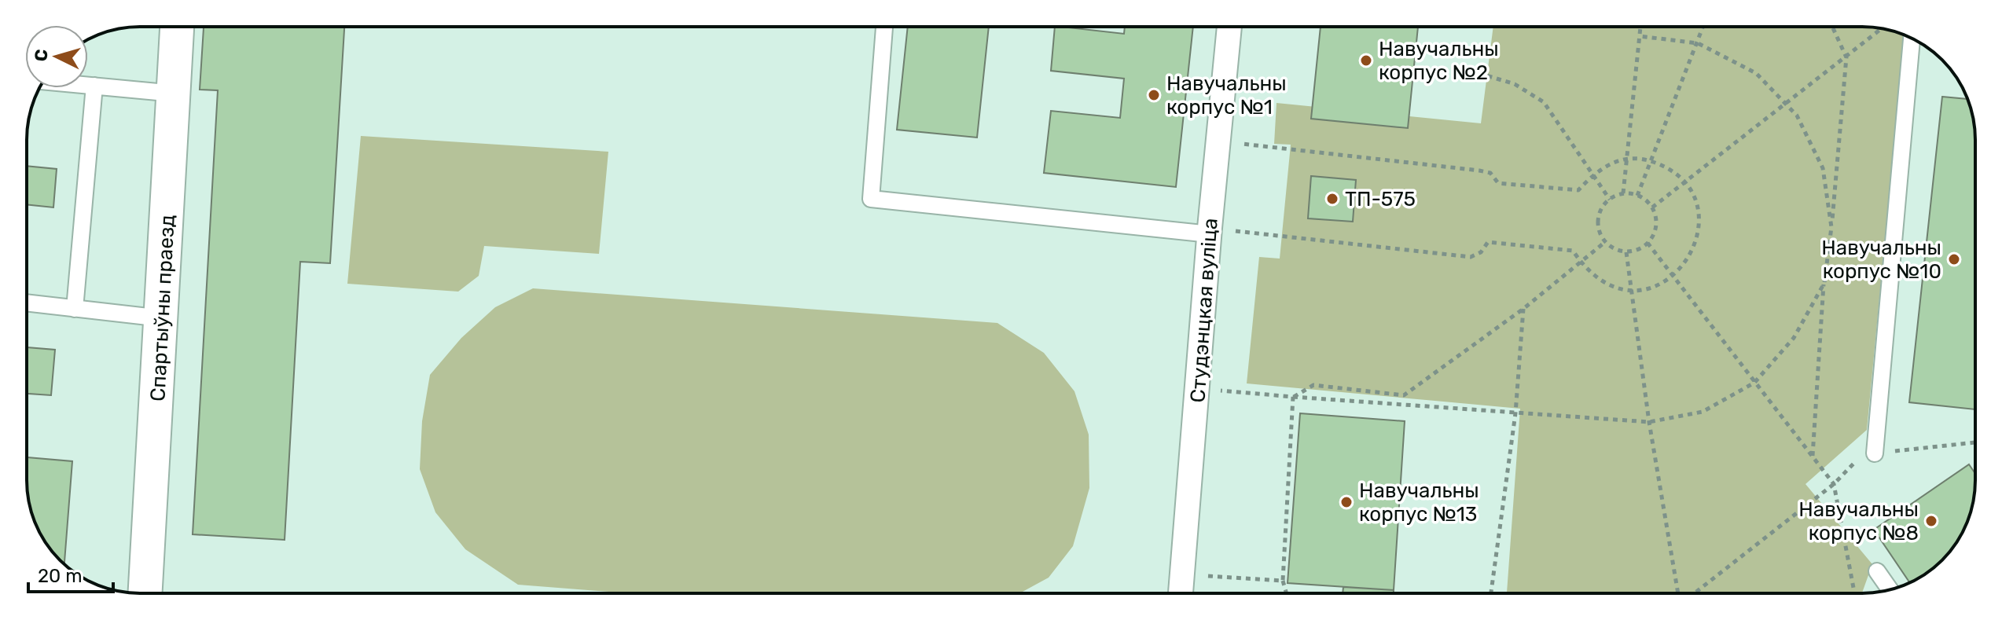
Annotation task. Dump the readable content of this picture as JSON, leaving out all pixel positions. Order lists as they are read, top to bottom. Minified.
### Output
{"streets":{"street":["Спартыўны праезд","Студэнцкая вуліца"]},"places":["Навучальны корпус №2","Навучальны корпус №1","ТП-575","Навучальны корпус №10","Навучальны корпус №13","Навучальны корпус №8"],"scale_bar":"20 m","north":"left"}
